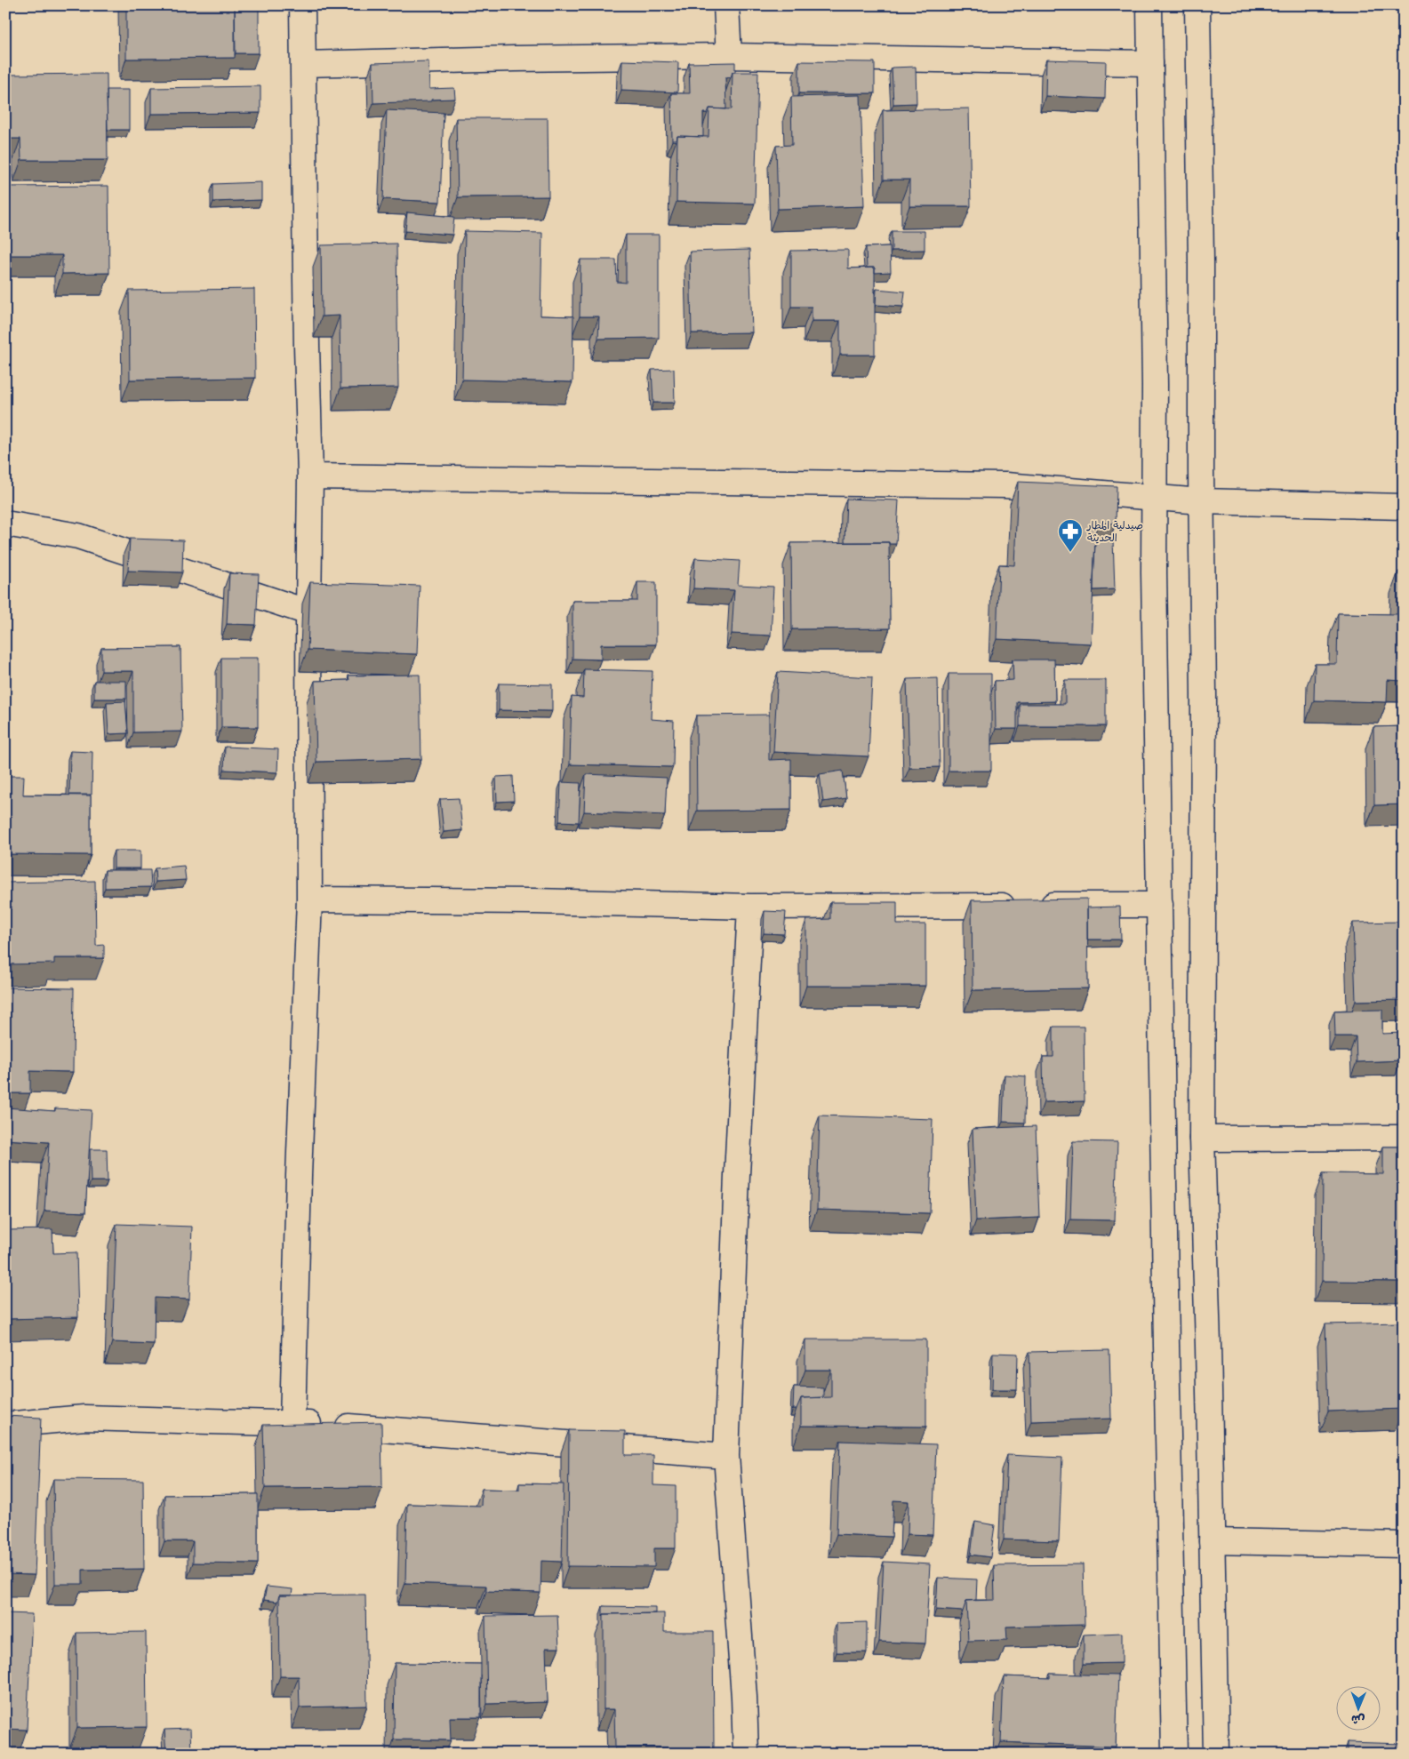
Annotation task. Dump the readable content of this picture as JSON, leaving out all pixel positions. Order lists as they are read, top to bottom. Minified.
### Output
{"places":{"pharmacy":["صيدلية المطار الحديثة"]},"north":"bottom"}
